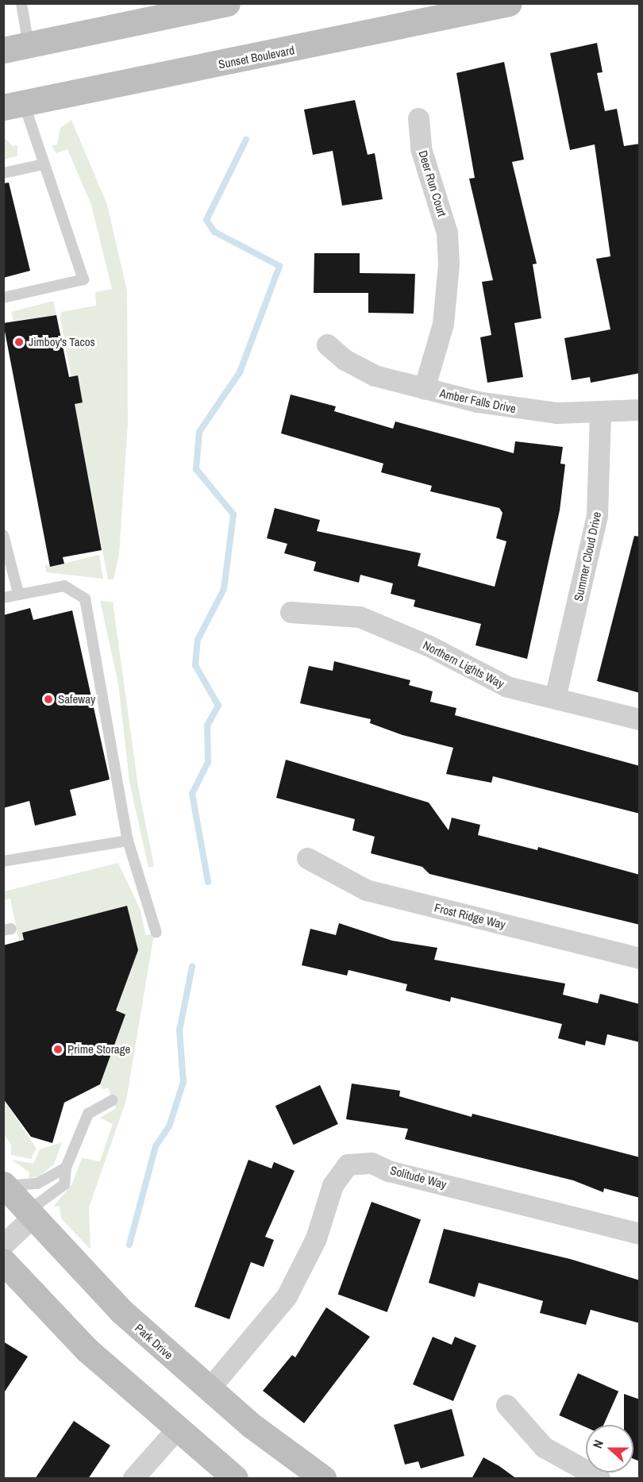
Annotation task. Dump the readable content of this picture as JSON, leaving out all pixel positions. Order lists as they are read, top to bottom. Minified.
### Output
{"streets":{"main road":["Sunset Boulevard","Park Drive"],"street":["Deer Run Court","Amber Falls Drive","Summer Cloud Drive","Northern Lights Way","Frost Ridge Way","Solitude Way"]},"crossings":[["Deer Run Court","Amber Falls Drive"],["Amber Falls Drive","Summer Cloud Drive"],["Summer Cloud Drive","Northern Lights Way"],["Solitude Way","Park Drive"]],"places":["Jimboy's Tacos","Safeway","Prime Storage"],"north":"left"}
